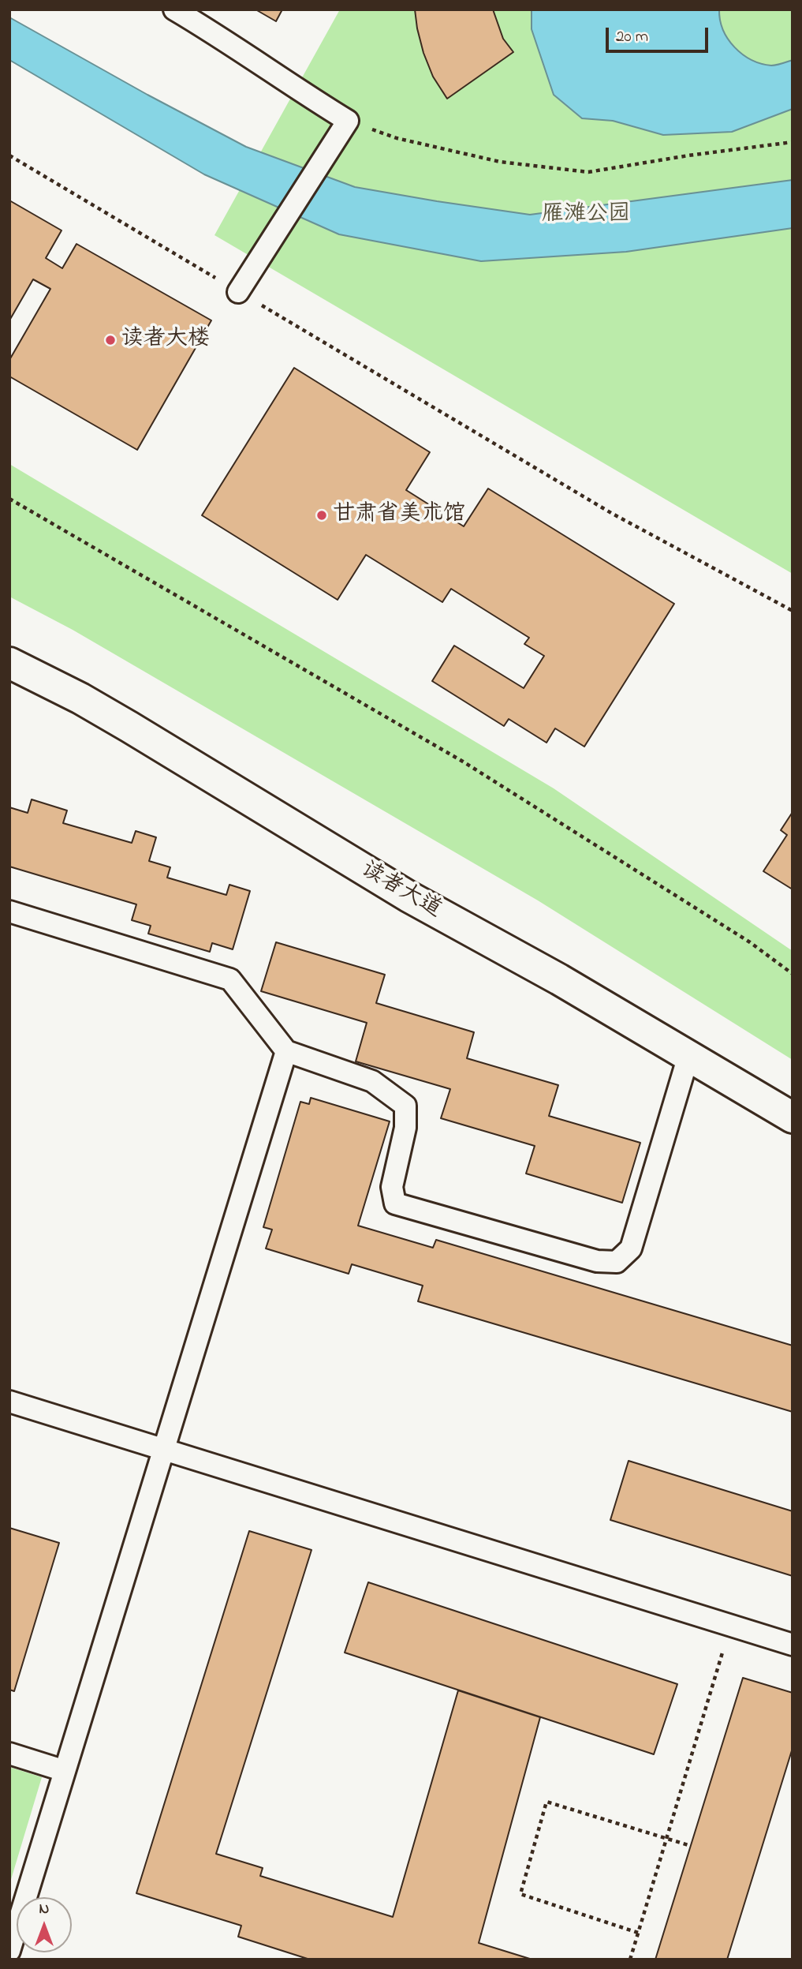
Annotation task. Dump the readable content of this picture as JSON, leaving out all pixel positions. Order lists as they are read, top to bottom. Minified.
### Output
{"streets":{"main road":["读者大道"]},"parks":["雁滩公园"],"places":["读者大楼","甘肃省美术馆"],"scale_bar":"20 m","north":"top"}
